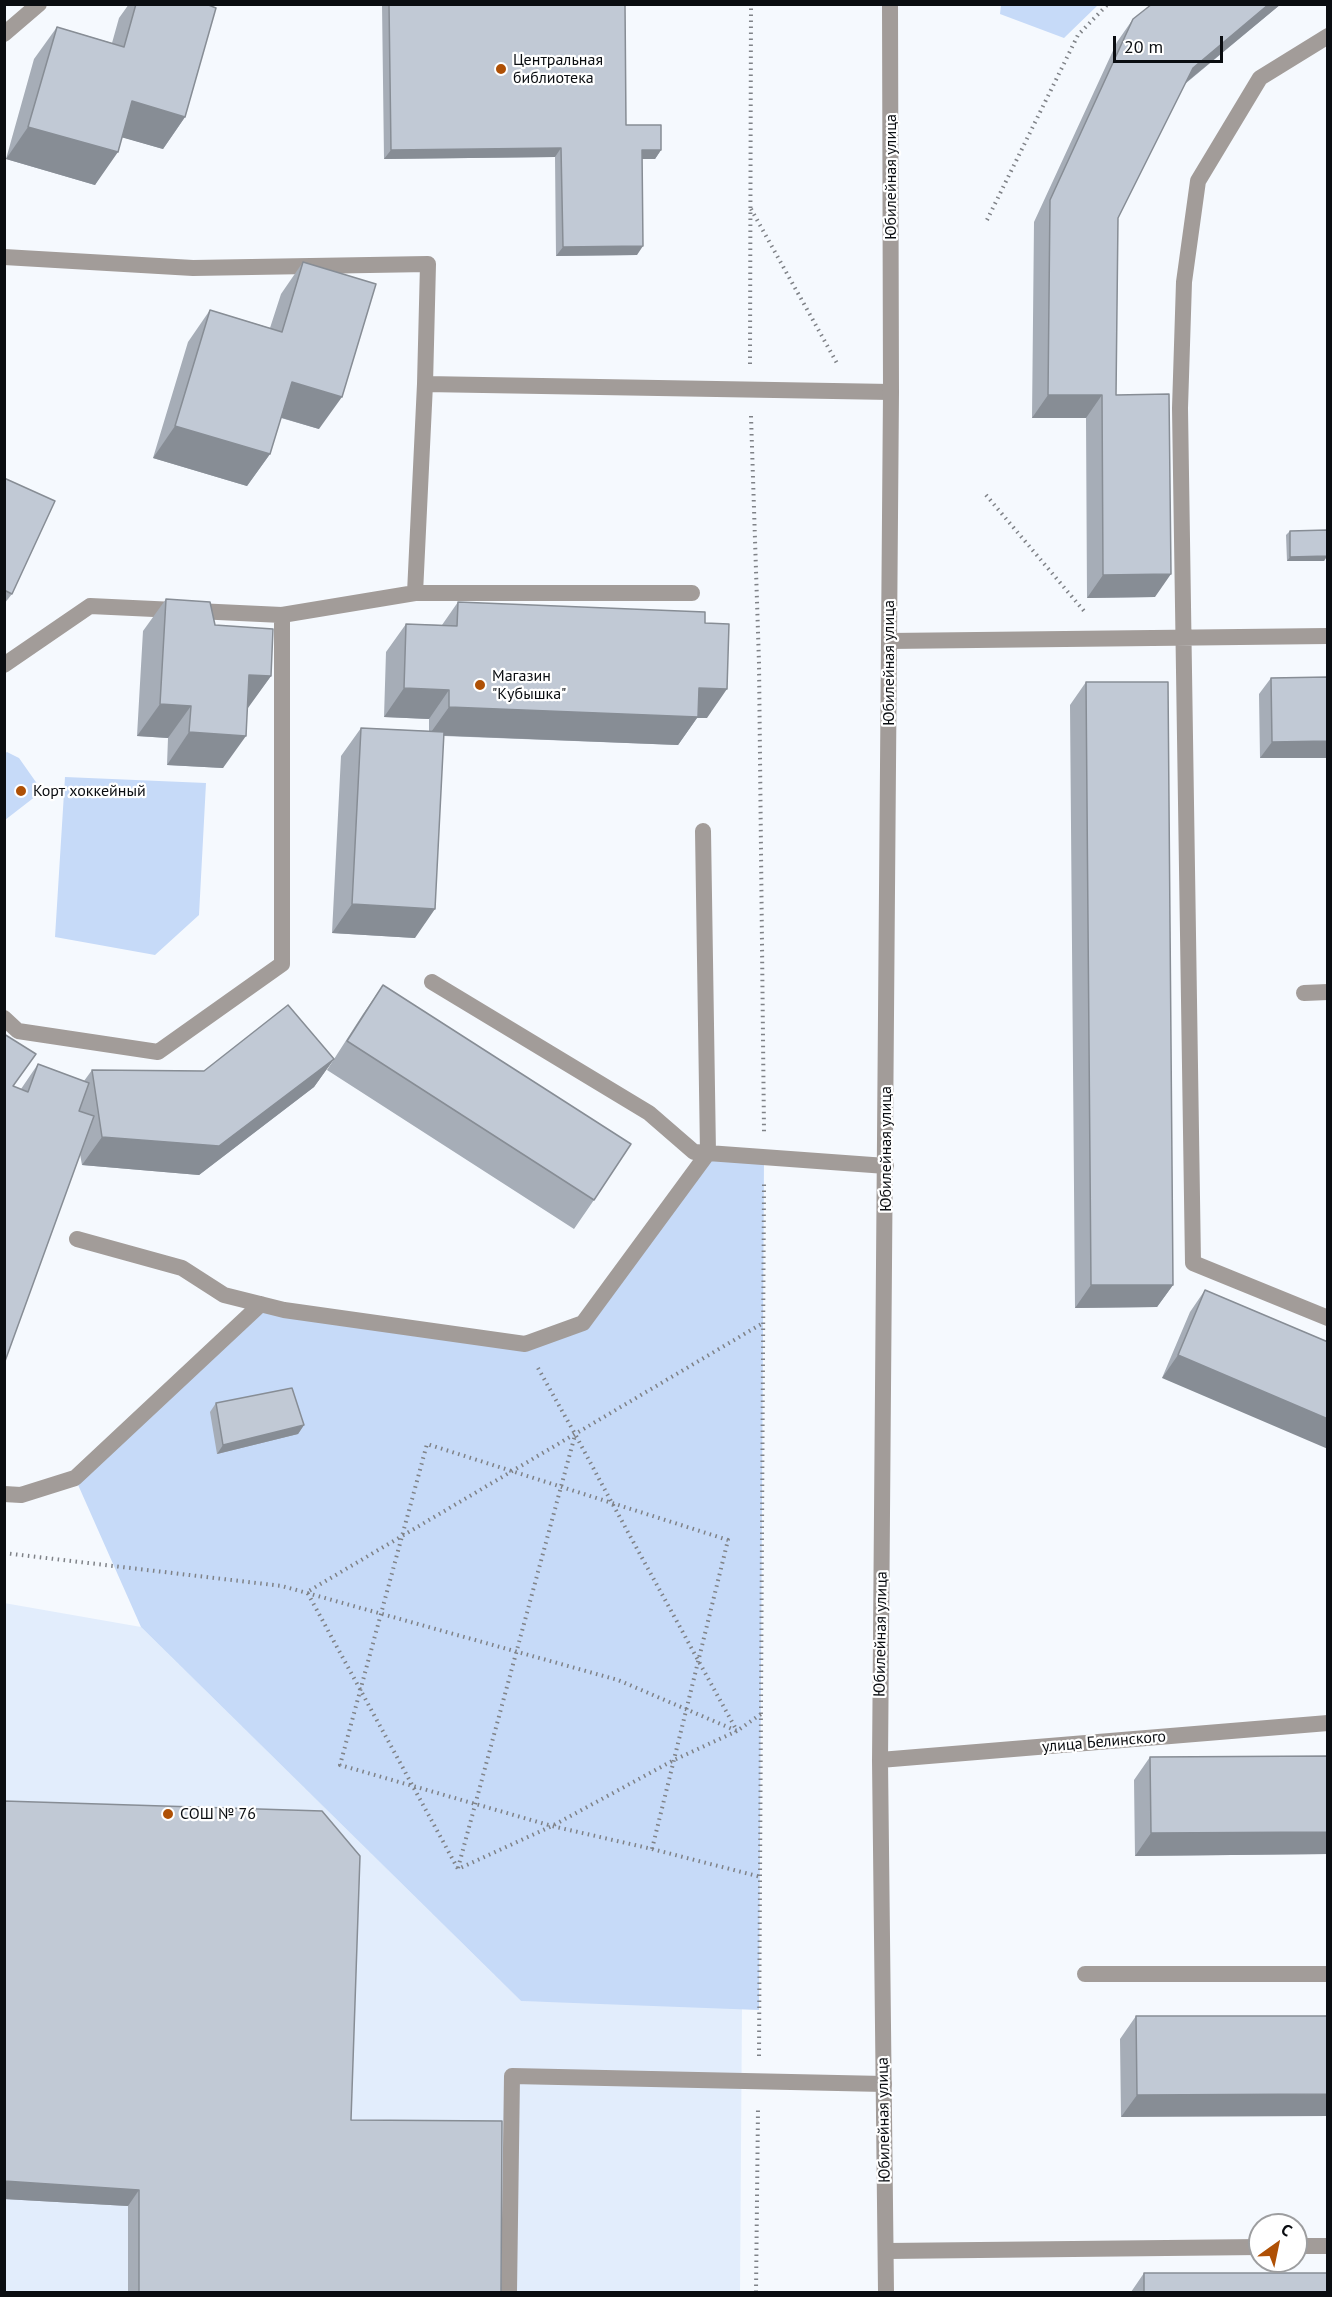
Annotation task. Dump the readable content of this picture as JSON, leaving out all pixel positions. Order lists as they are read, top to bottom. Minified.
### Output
{"streets":{"street":["Юбилейная улица","улица Белинского"]},"crossings":[["Юбилейная улица","улица Белинского"]],"places":["Центральная библиотека","Магазин \"Кубышка\"","Корт хоккейный","СОШ № 76"],"scale_bar":"20 m","north":"top right"}
